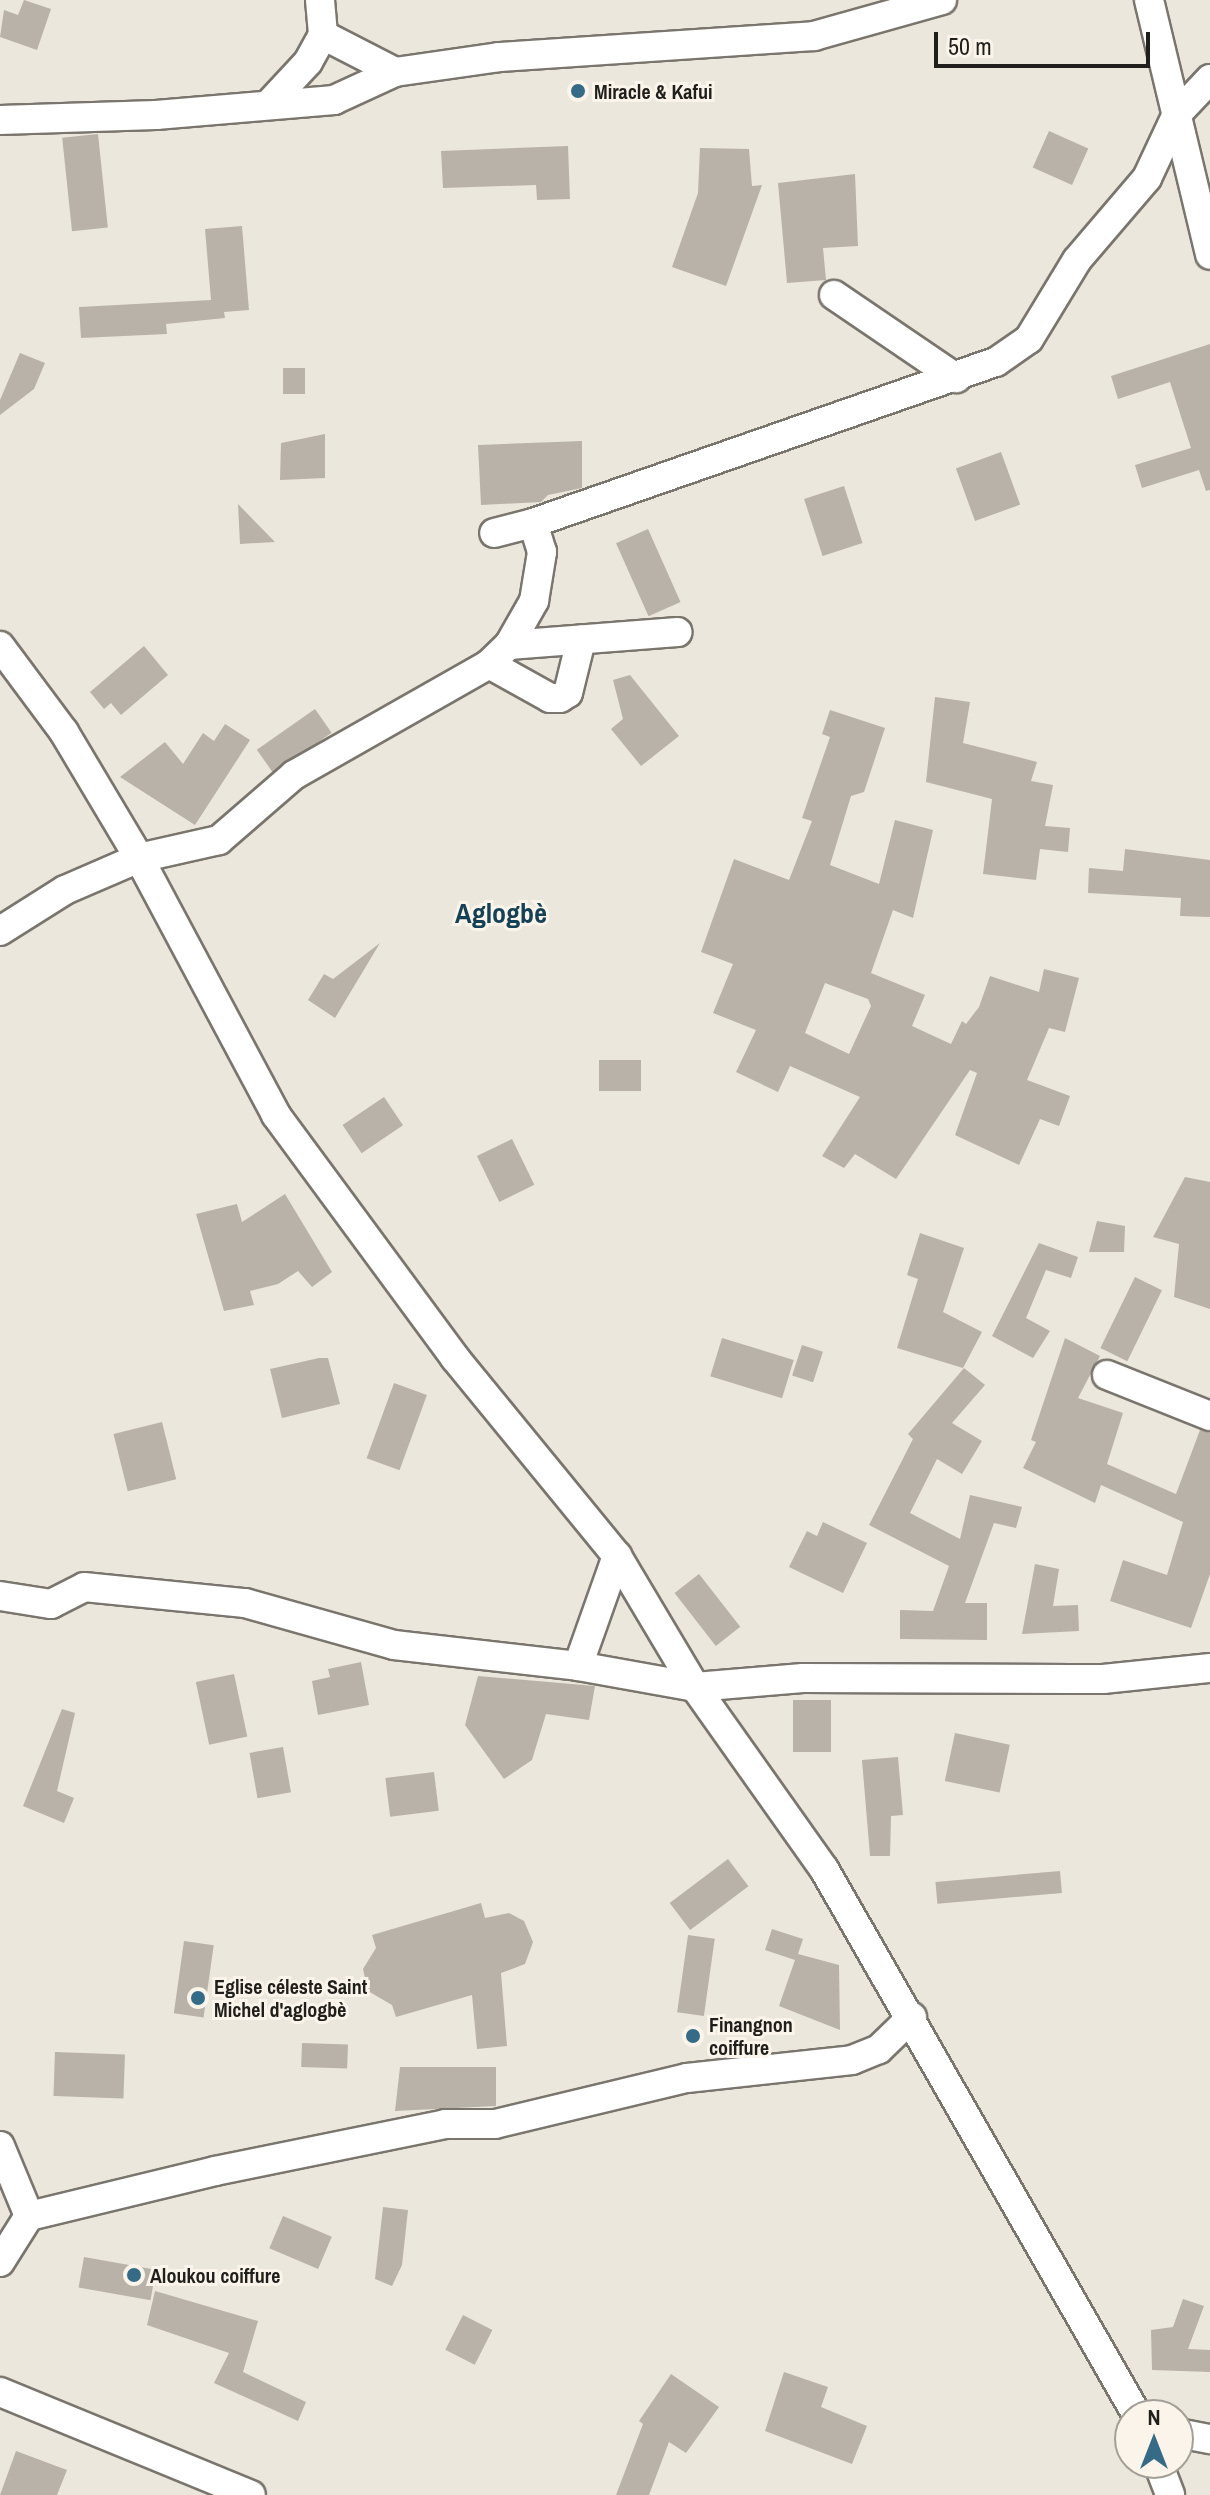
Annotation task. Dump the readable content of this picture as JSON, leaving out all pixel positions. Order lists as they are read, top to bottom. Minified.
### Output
{"districts":["Aglogbè"],"places":["Miracle & Kafui","Eglise céleste Saint Michel d'aglogbè","Finangnon coiffure","Aloukou coiffure"],"scale_bar":"50 m","north":"top"}
